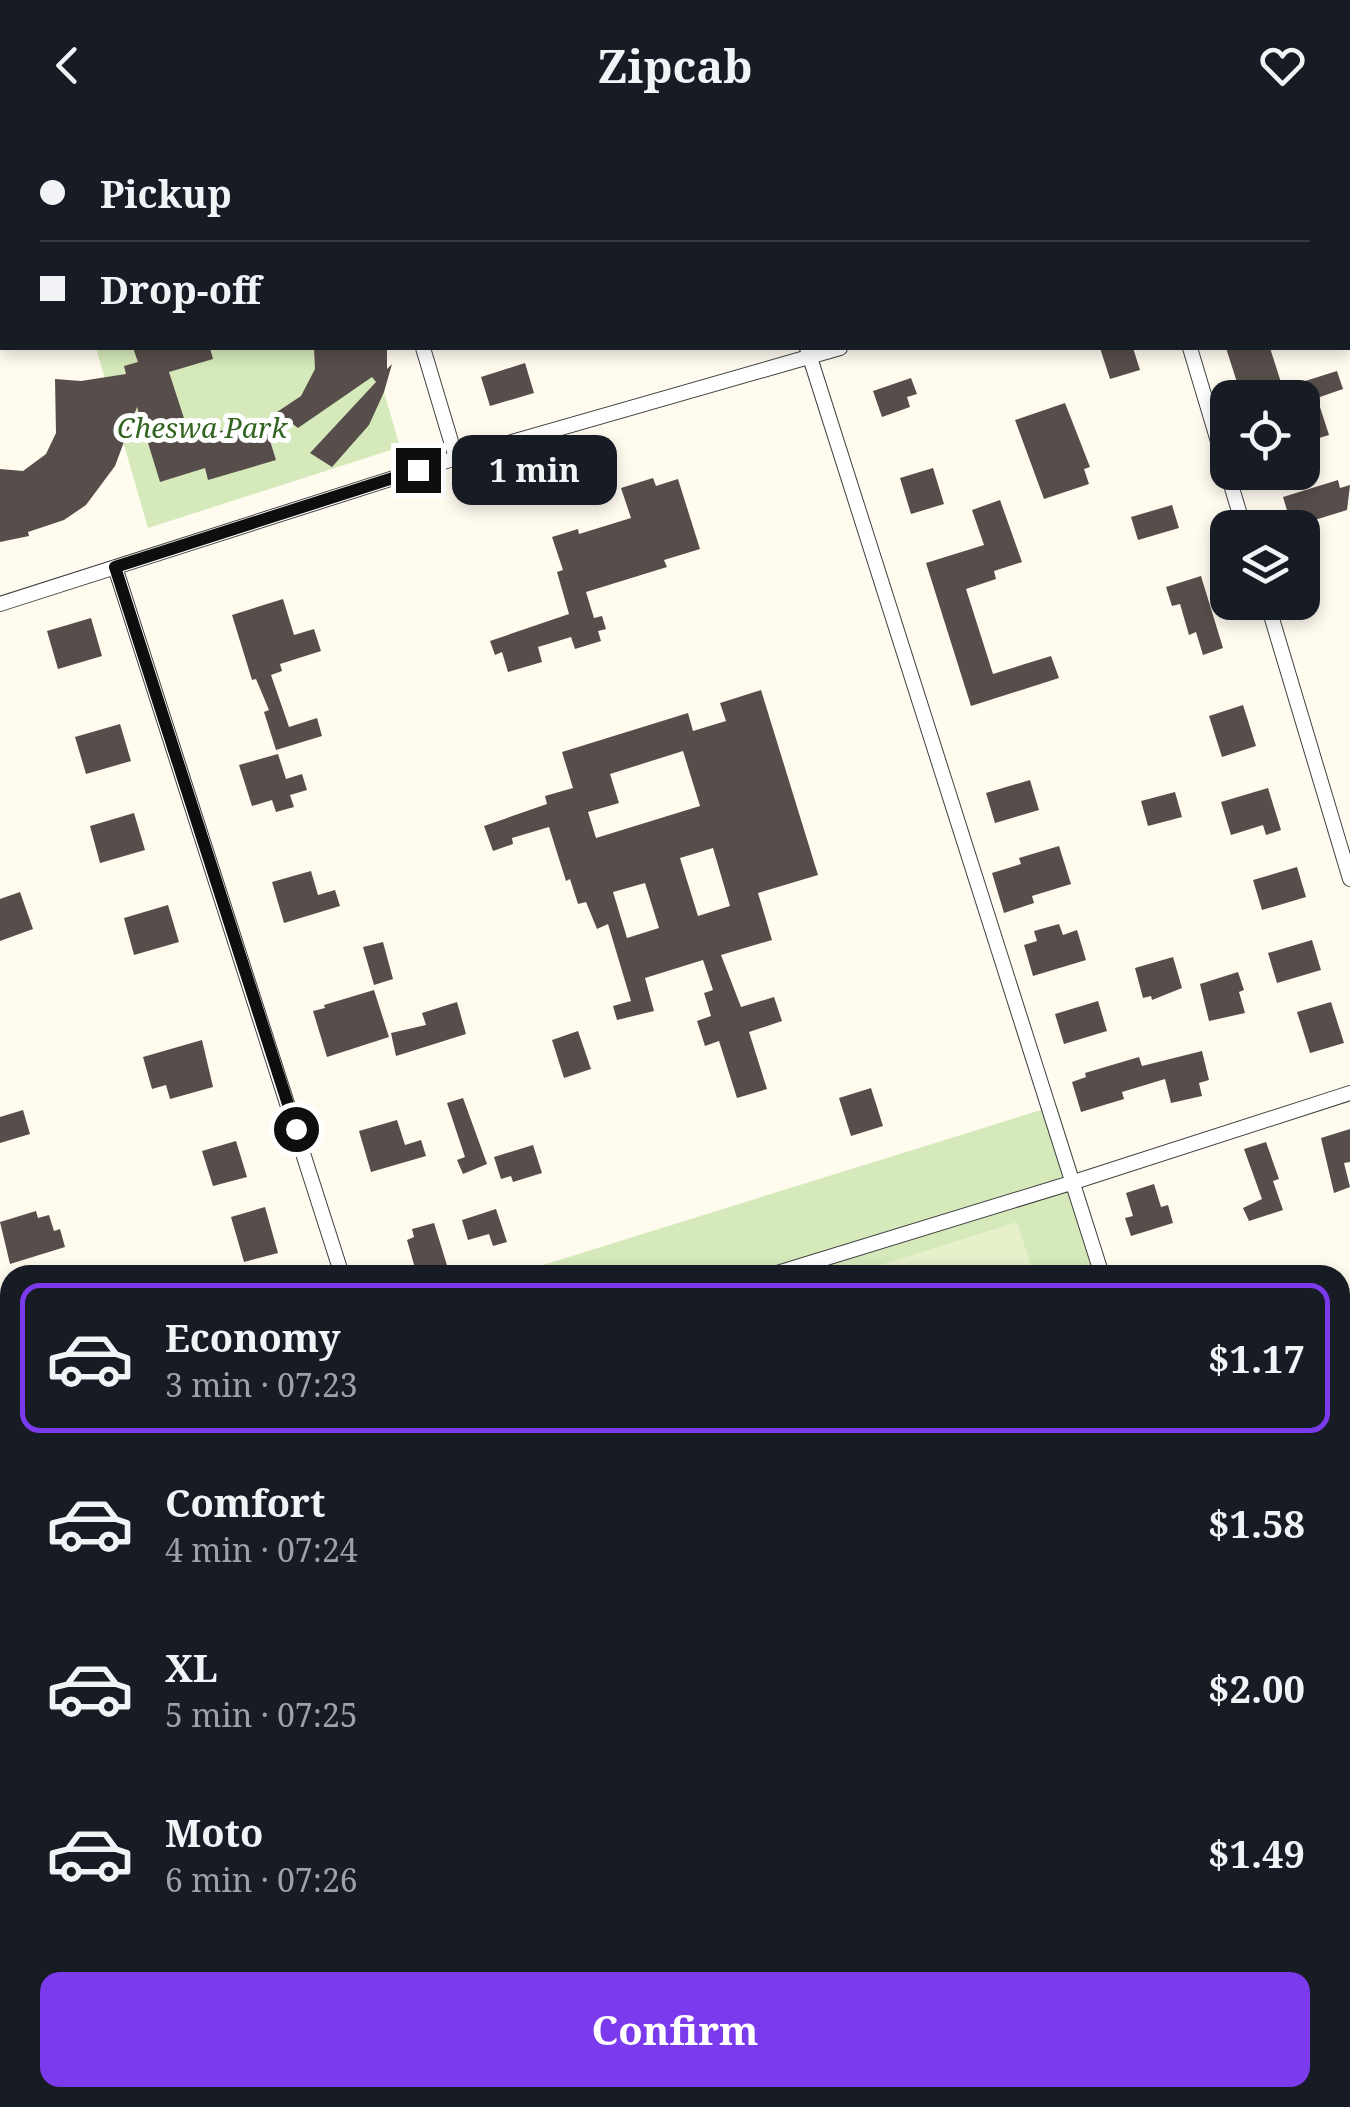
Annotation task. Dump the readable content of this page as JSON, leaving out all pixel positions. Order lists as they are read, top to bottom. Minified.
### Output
{"parks":["Cheswa Park"],"page":{"header":"Zipcab","banner":["Pickup","Drop-off"],"bubble":"1 min","list":[{"name":"Economy","note":"3 min · 07:23","value":"$1.17"},{"name":"Comfort","note":"4 min · 07:24","value":"$1.58"},{"name":"XL","note":"5 min · 07:25","value":"$2.00"},{"name":"Moto","note":"6 min · 07:26","value":"$1.49"}],"buttons":"Confirm"}}
